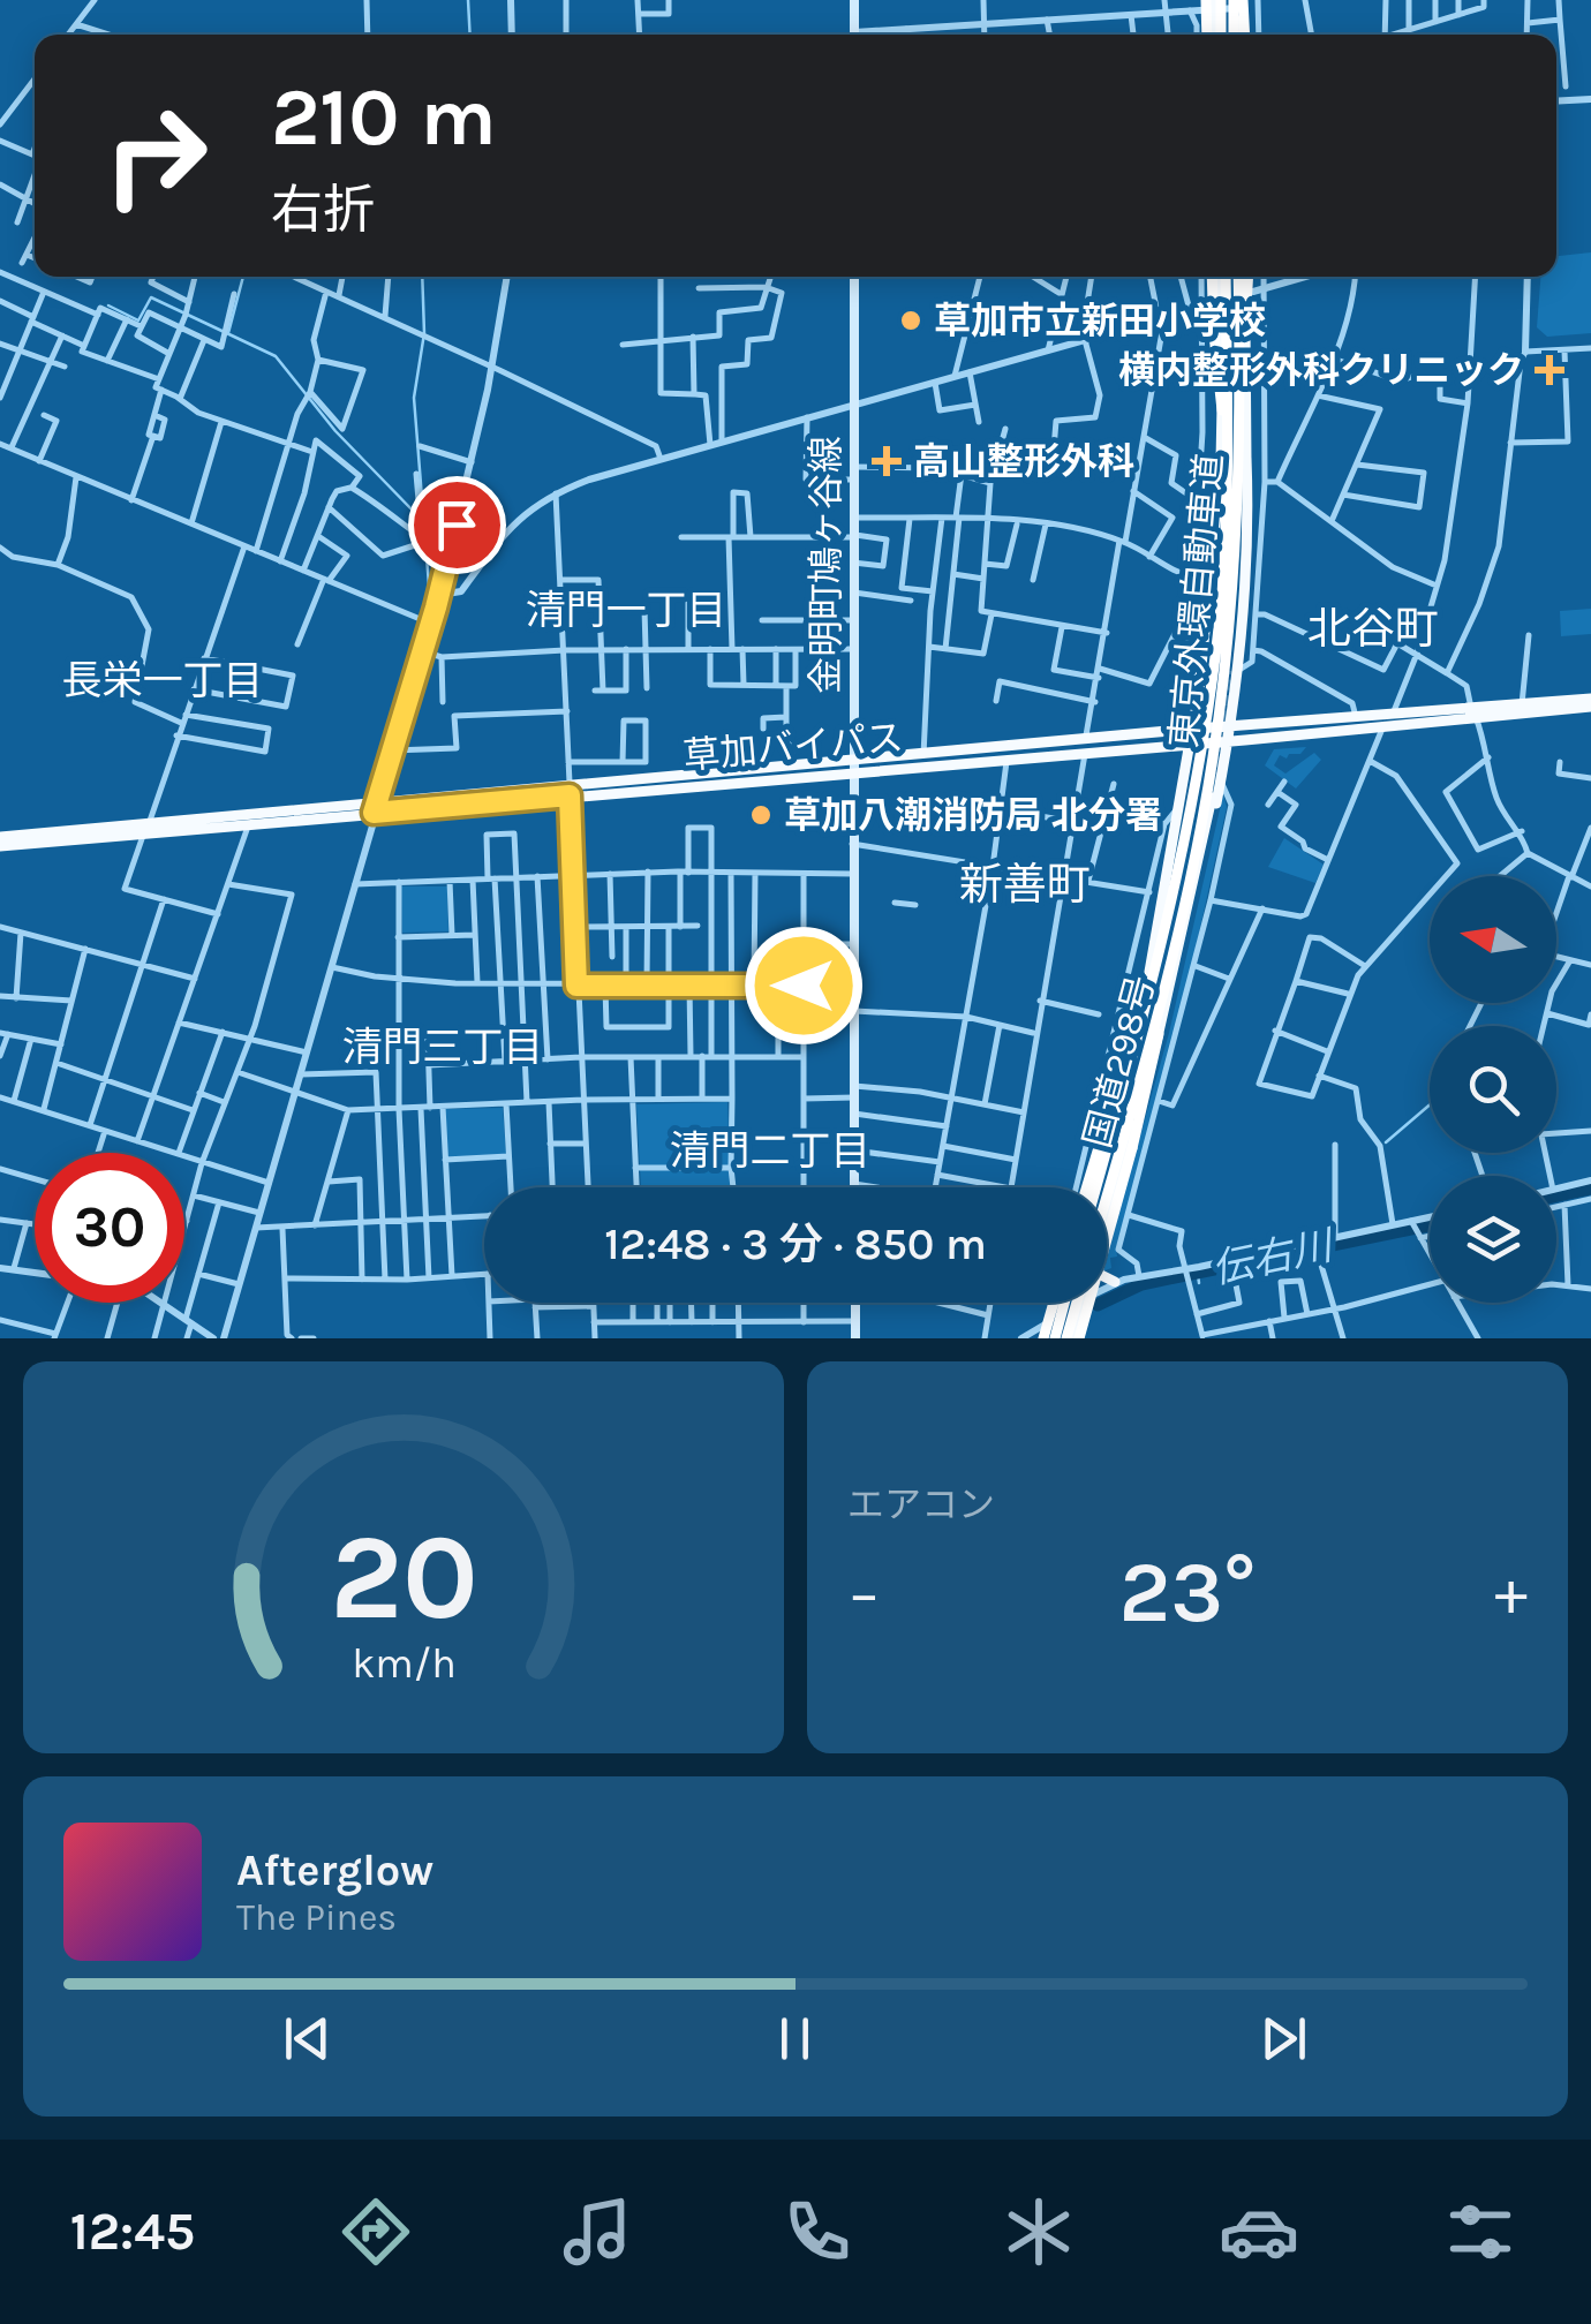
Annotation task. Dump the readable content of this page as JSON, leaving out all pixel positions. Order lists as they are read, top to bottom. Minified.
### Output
{"streets":{"highway":["東京外環自動車道","草加バイパス","国道298号"],"main road":["金明町鳩ヶ谷線"]},"crossings":[["金明町鳩ヶ谷線","草加バイパス"],["草加バイパス","国道298号"]],"districts":["清門一丁目","北谷町","長栄一丁目","新善町","清門三丁目","清門二丁目"],"water":["伝右川"],"places":{"other":["草加市立新田小学校","草加八潮消防局 北分署"],"health":["横内整形外科クリニック","高山整形外科"]},"north":"left","page":{"turn":["210 m","右折"],"limit":"30","trip":"12:48 · 3 分 · 850 m","tile":"エアコン","heat":["−","23°","+"],"song":["Afterglow","The Pines"],"tabs":"12:45","gauge":["20","km/h"]}}
